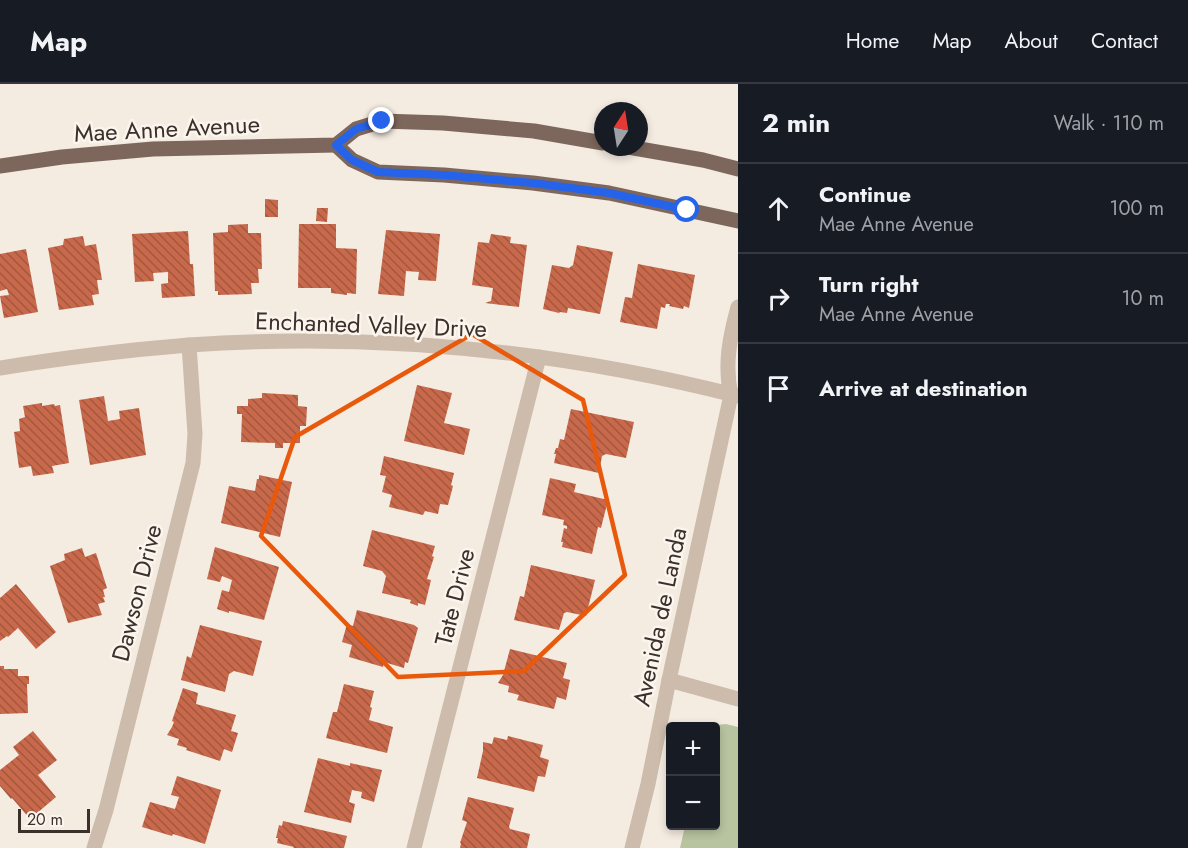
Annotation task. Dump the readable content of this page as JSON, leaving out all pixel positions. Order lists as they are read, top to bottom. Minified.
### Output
{"streets":{"main road":["Mae Anne Avenue"],"street":["Enchanted Valley Drive","Dawson Drive","Tate Drive","Avenida de Landa"]},"crossings":[["Enchanted Valley Drive","Dawson Drive"],["Enchanted Valley Drive","Tate Drive"],["Enchanted Valley Drive","Avenida de Landa"]],"scale_bar":"20 m","north":"top","page":{"header":"Map","nav":["Home","Map","About","Contact"],"heading":["2 min","Walk · 110 m"],"list":[["Continue","Mae Anne Avenue","100 m"],["Turn right","Mae Anne Avenue","10 m"],"Arrive at destination"],"map_buttons":["+","−"],"scale":"20 m"}}
